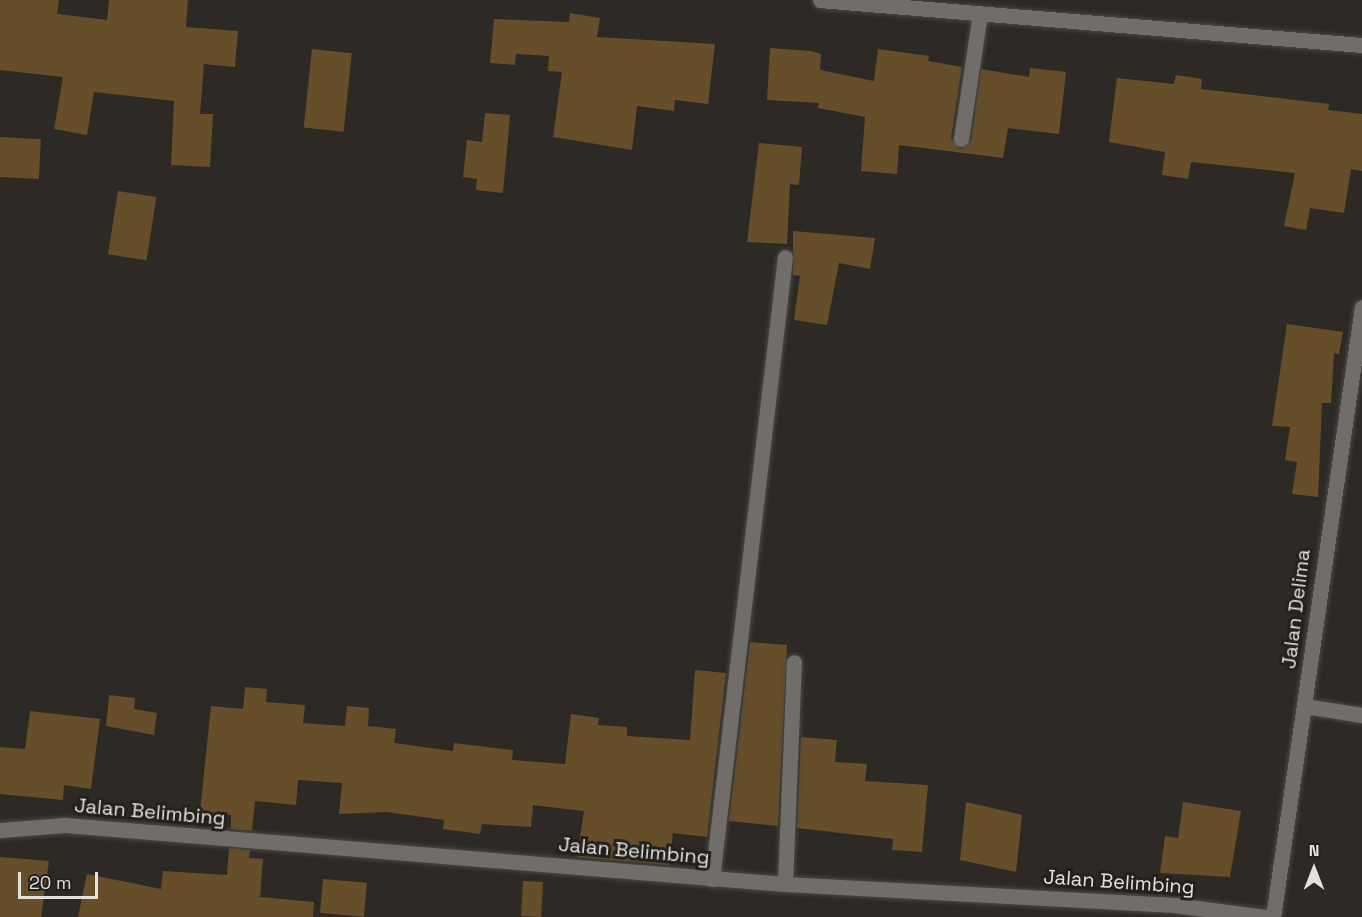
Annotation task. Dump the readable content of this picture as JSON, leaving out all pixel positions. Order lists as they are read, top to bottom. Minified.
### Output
{"streets":{"street":["Jalan Delima","Jalan Belimbing"]},"scale_bar":"20 m","north":"top"}
